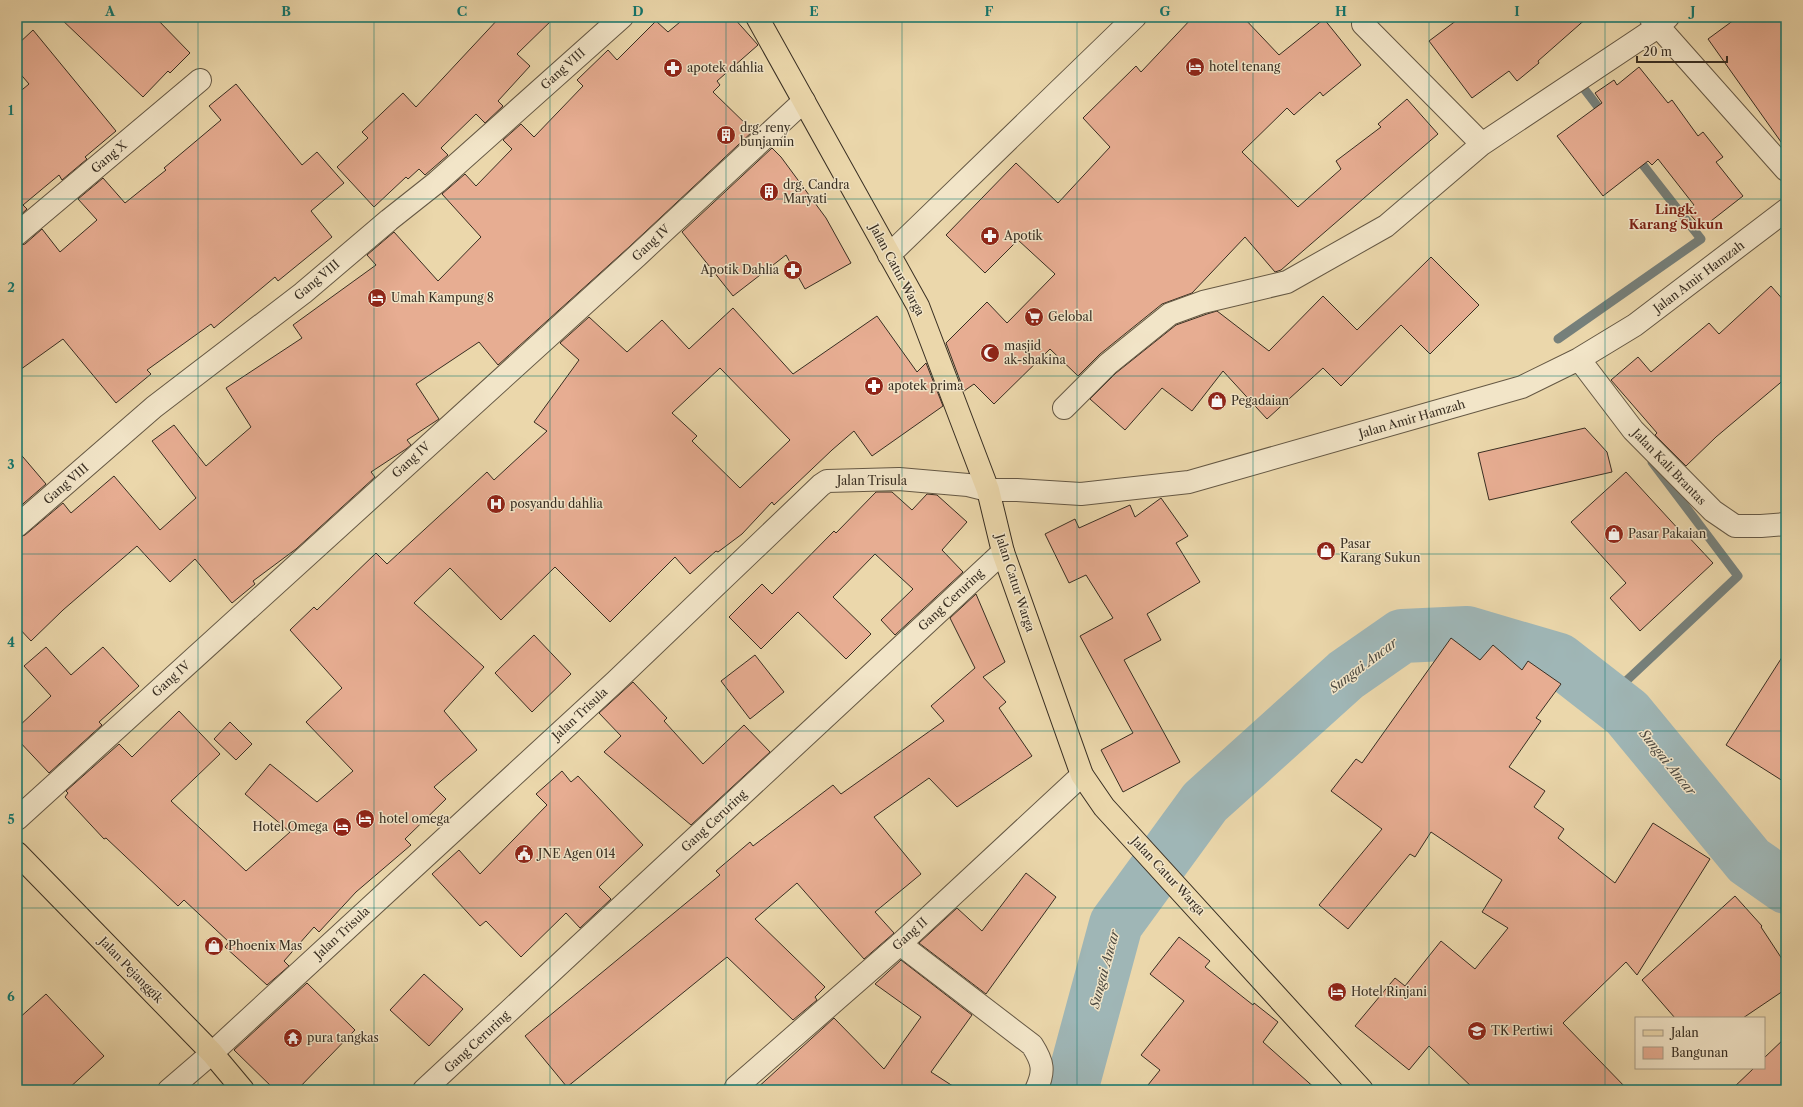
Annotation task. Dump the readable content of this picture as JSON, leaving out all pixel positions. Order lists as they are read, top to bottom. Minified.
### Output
{"streets":{"main road":["Jalan Catur Warga","Jalan Pejanggik"],"street":["Gang VIII","Gang X","Gang IV","Jalan Amir Hamzah","Jalan Kali Brantas","Jalan Trisula","Gang Ceruring","Gang II"]},"crossings":[["Gang IV","Jalan Catur Warga"],["Jalan Catur Warga","Jalan Amir Hamzah"],["Jalan Catur Warga","Jalan Trisula"],["Jalan Catur Warga","Gang Ceruring"],["Jalan Catur Warga","Gang II"],["Jalan Amir Hamzah","Jalan Kali Brantas"],["Jalan Amir Hamzah","Jalan Trisula"],["Jalan Trisula","Jalan Pejanggik"]],"districts":["Lingk. Karang Sukun"],"water":["Sungai Ancar"],"places":{"hotel":["hotel tenang","Umah Kampung 8","hotel omega","Hotel Omega","Hotel Rinjani"],"pharmacy":["apotek dahlia","Apotik","Apotik Dahlia","apotek prima"],"building":["drg. reny bunjamin","drg. Candra Maryati"],"supermarket":["Gelobal"],"mosque":["masjid ak-shakina"],"shop":["Pegadaian","Pasar Pakaian","Pasar Karang Sukun","Phoenix Mas"],"hospital":["posyandu dahlia"],"public building":["JNE Agen 014"],"school or university":["TK Pertiwi"],"temple":["pura tangkas"]},"legend":["Jalan","Bangunan"],"scale_bar":"20 m","grid":{"columns":["A","B","C","D","E","F","G","H","I","J"],"rows":["1","2","3","4","5","6"]}}
